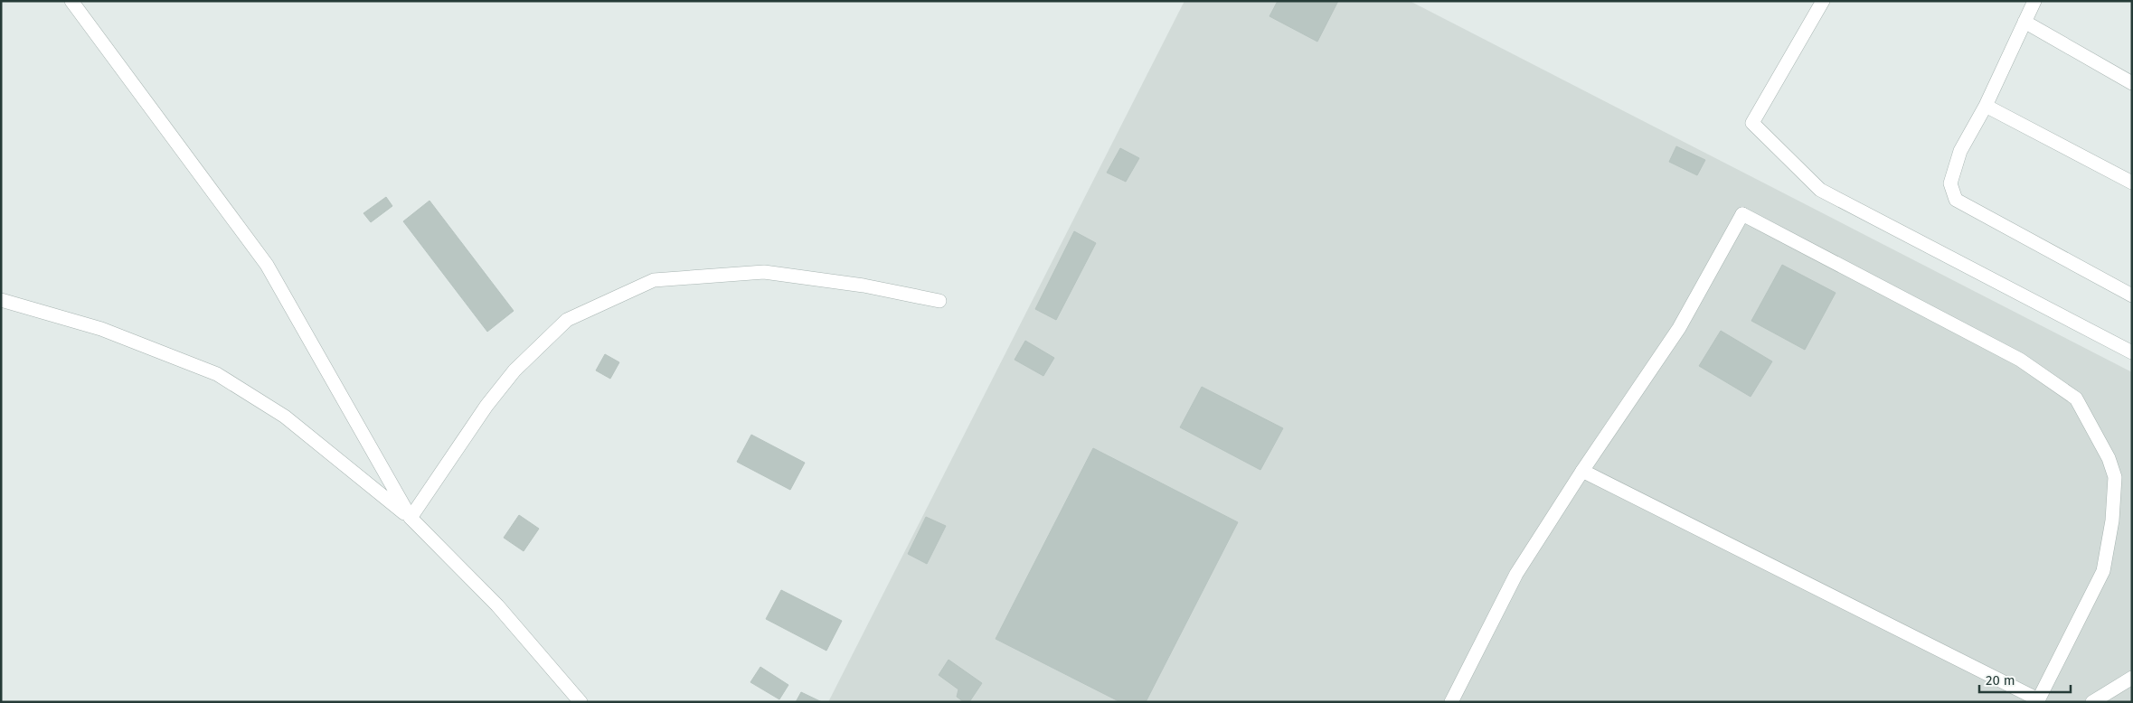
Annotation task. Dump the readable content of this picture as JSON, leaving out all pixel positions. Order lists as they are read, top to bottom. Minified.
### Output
{"scale_bar":"20 m"}
